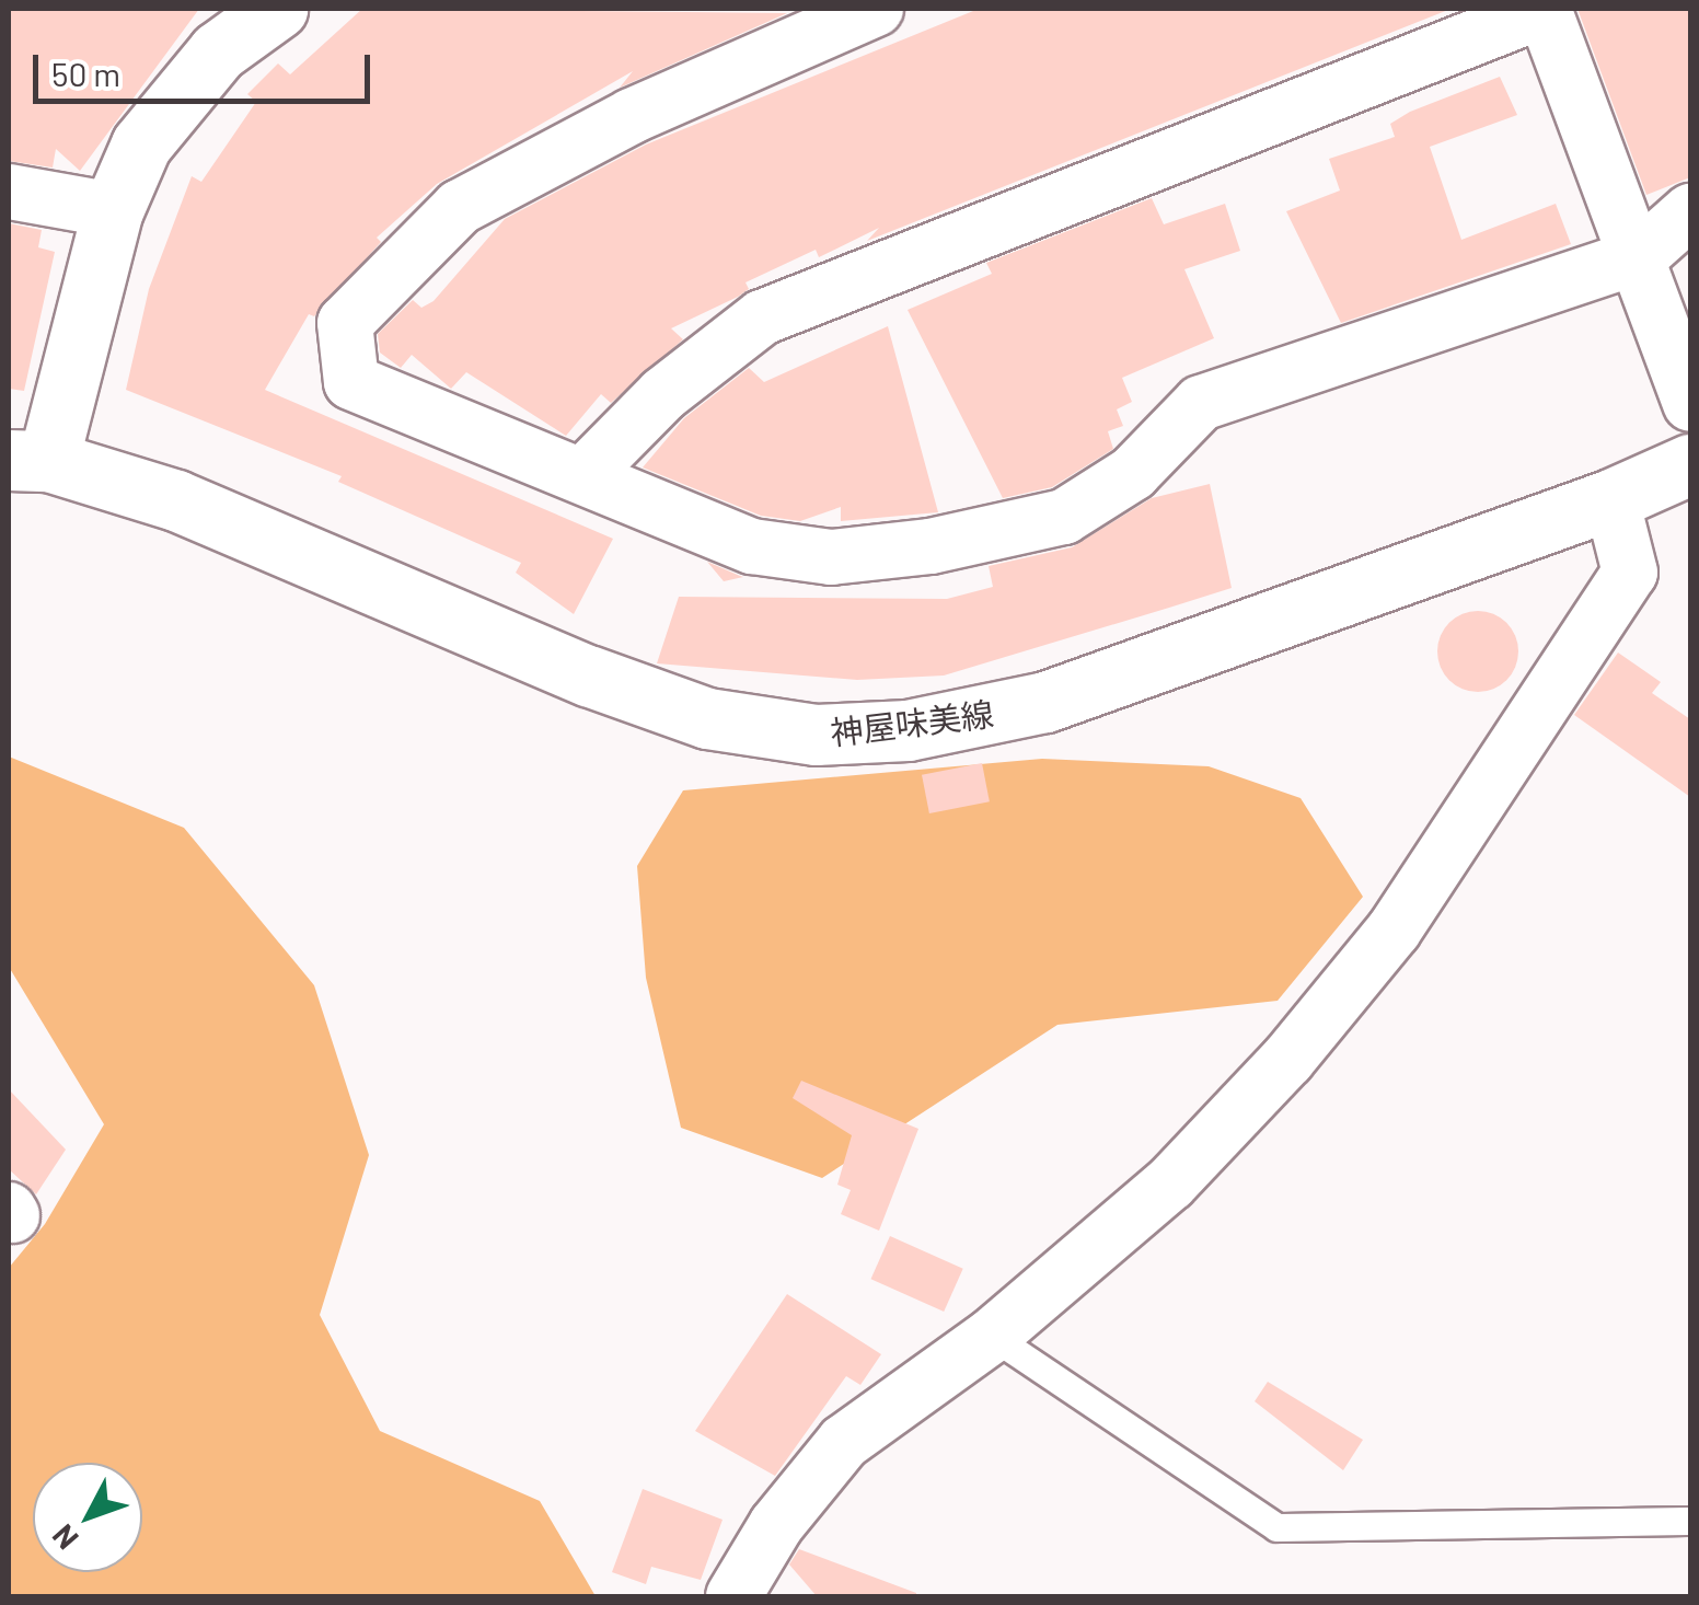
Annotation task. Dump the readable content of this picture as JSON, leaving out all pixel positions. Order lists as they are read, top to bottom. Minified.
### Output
{"streets":{"main road":["神屋味美線"]},"scale_bar":"50 m","north":"bottom left"}
